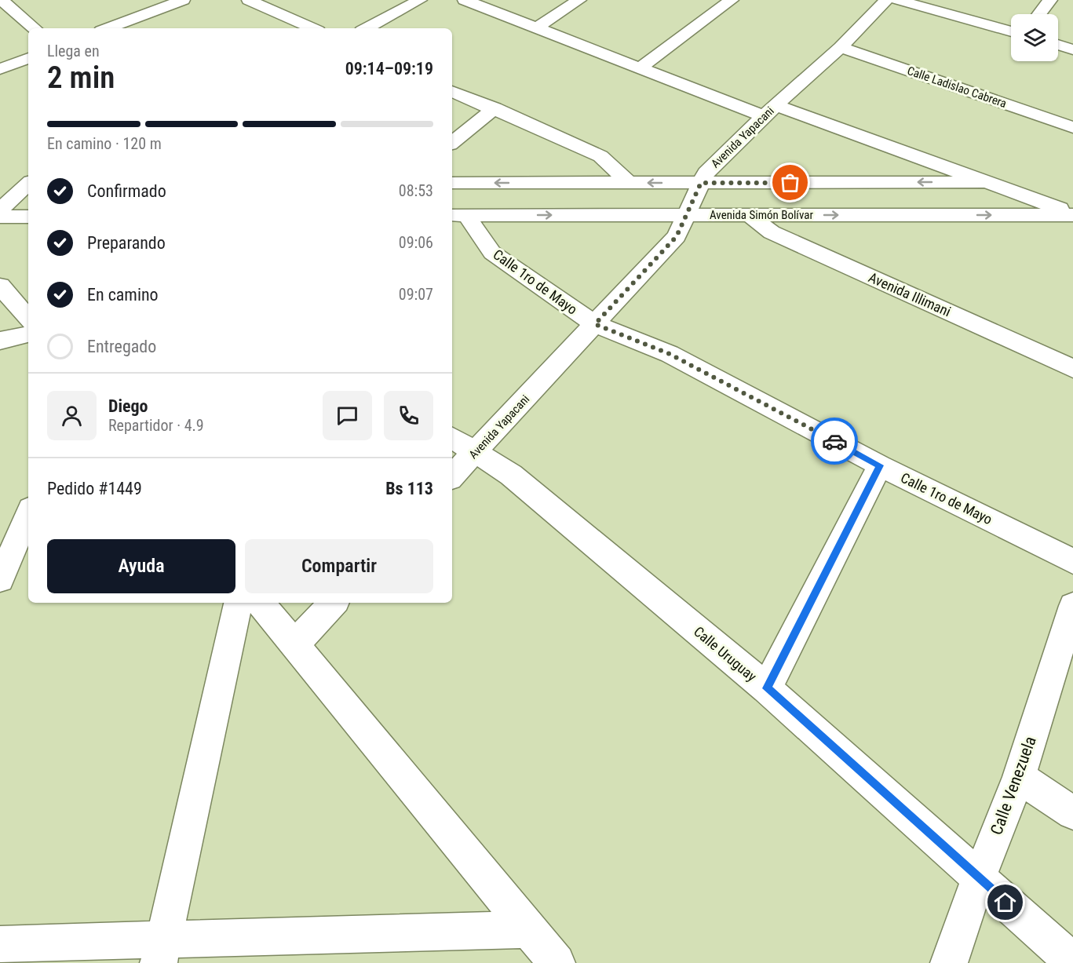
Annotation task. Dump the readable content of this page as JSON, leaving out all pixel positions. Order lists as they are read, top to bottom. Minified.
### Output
{"streets":{"street":["Calle Ladislao Cabrera","Avenida Yapacani","Avenida Simón Bolívar","Calle 1ro de Mayo","Avenida Illimani","Calle Uruguay","Calle Venezuela"]},"crossings":[["Calle Ladislao Cabrera","Avenida Yapacani"],["Avenida Yapacani","Avenida Simón Bolívar"],["Avenida Yapacani","Calle 1ro de Mayo"],["Avenida Yapacani","Calle Uruguay"],["Avenida Simón Bolívar","Calle 1ro de Mayo"],["Avenida Simón Bolívar","Avenida Illimani"],["Calle Uruguay","Calle Venezuela"]],"page":{"heading":["2 min","Llega en","09:14–09:19"],"panel":["Diego","Repartidor · 4.9","Pedido #1449","Bs 113"],"bar":"En camino · 120 m","list":[["Confirmado","08:53"],["Preparando","09:06"],["En camino","09:07"],"Entregado"],"buttons":["Ayuda","Compartir"]}}
